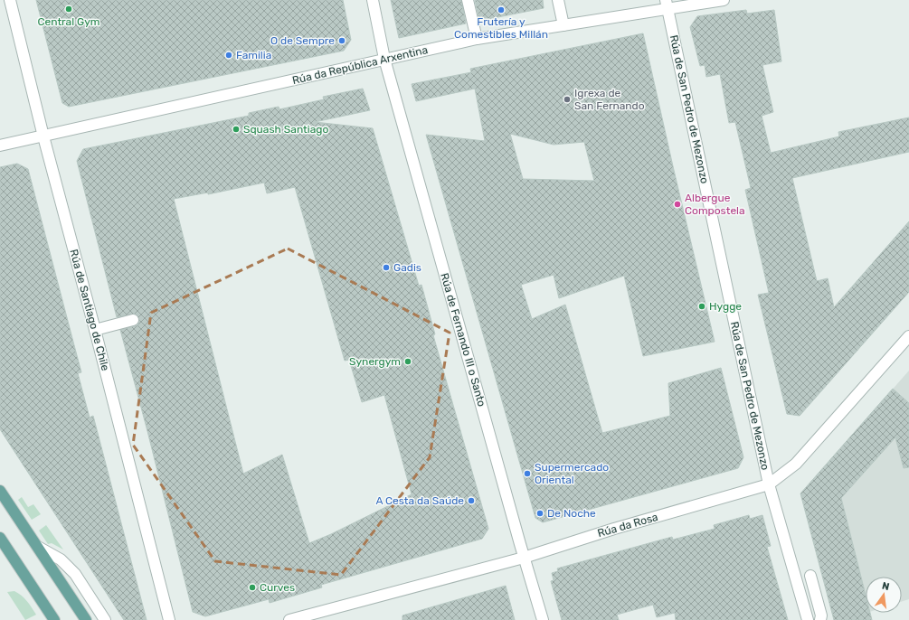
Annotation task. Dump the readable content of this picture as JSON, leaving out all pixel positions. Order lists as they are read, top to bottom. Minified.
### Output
{"streets":{"street":["Rúa da República Arxentina","Rúa de San Pedro de Mezonzo","Rúa de Santiago de Chile","Rúa de Fernando III o Santo","Rúa da Rosa"]},"crossings":[["Rúa da República Arxentina","Rúa de San Pedro de Mezonzo"],["Rúa da República Arxentina","Rúa de Santiago de Chile"],["Rúa da República Arxentina","Rúa de Fernando III o Santo"],["Rúa de San Pedro de Mezonzo","Rúa da Rosa"],["Rúa de Fernando III o Santo","Rúa da Rosa"]],"places":["Central Gym","Frutería y Comestibles Millán","O de Sempre","Familia","Igrexa de San Fernando","Squash Santiago","Albergue Compostela","Gadis","Hygge","Synergym","Supermercado Oriental","A Cesta da Saúde","De Noche","Curves"],"north":"top"}
